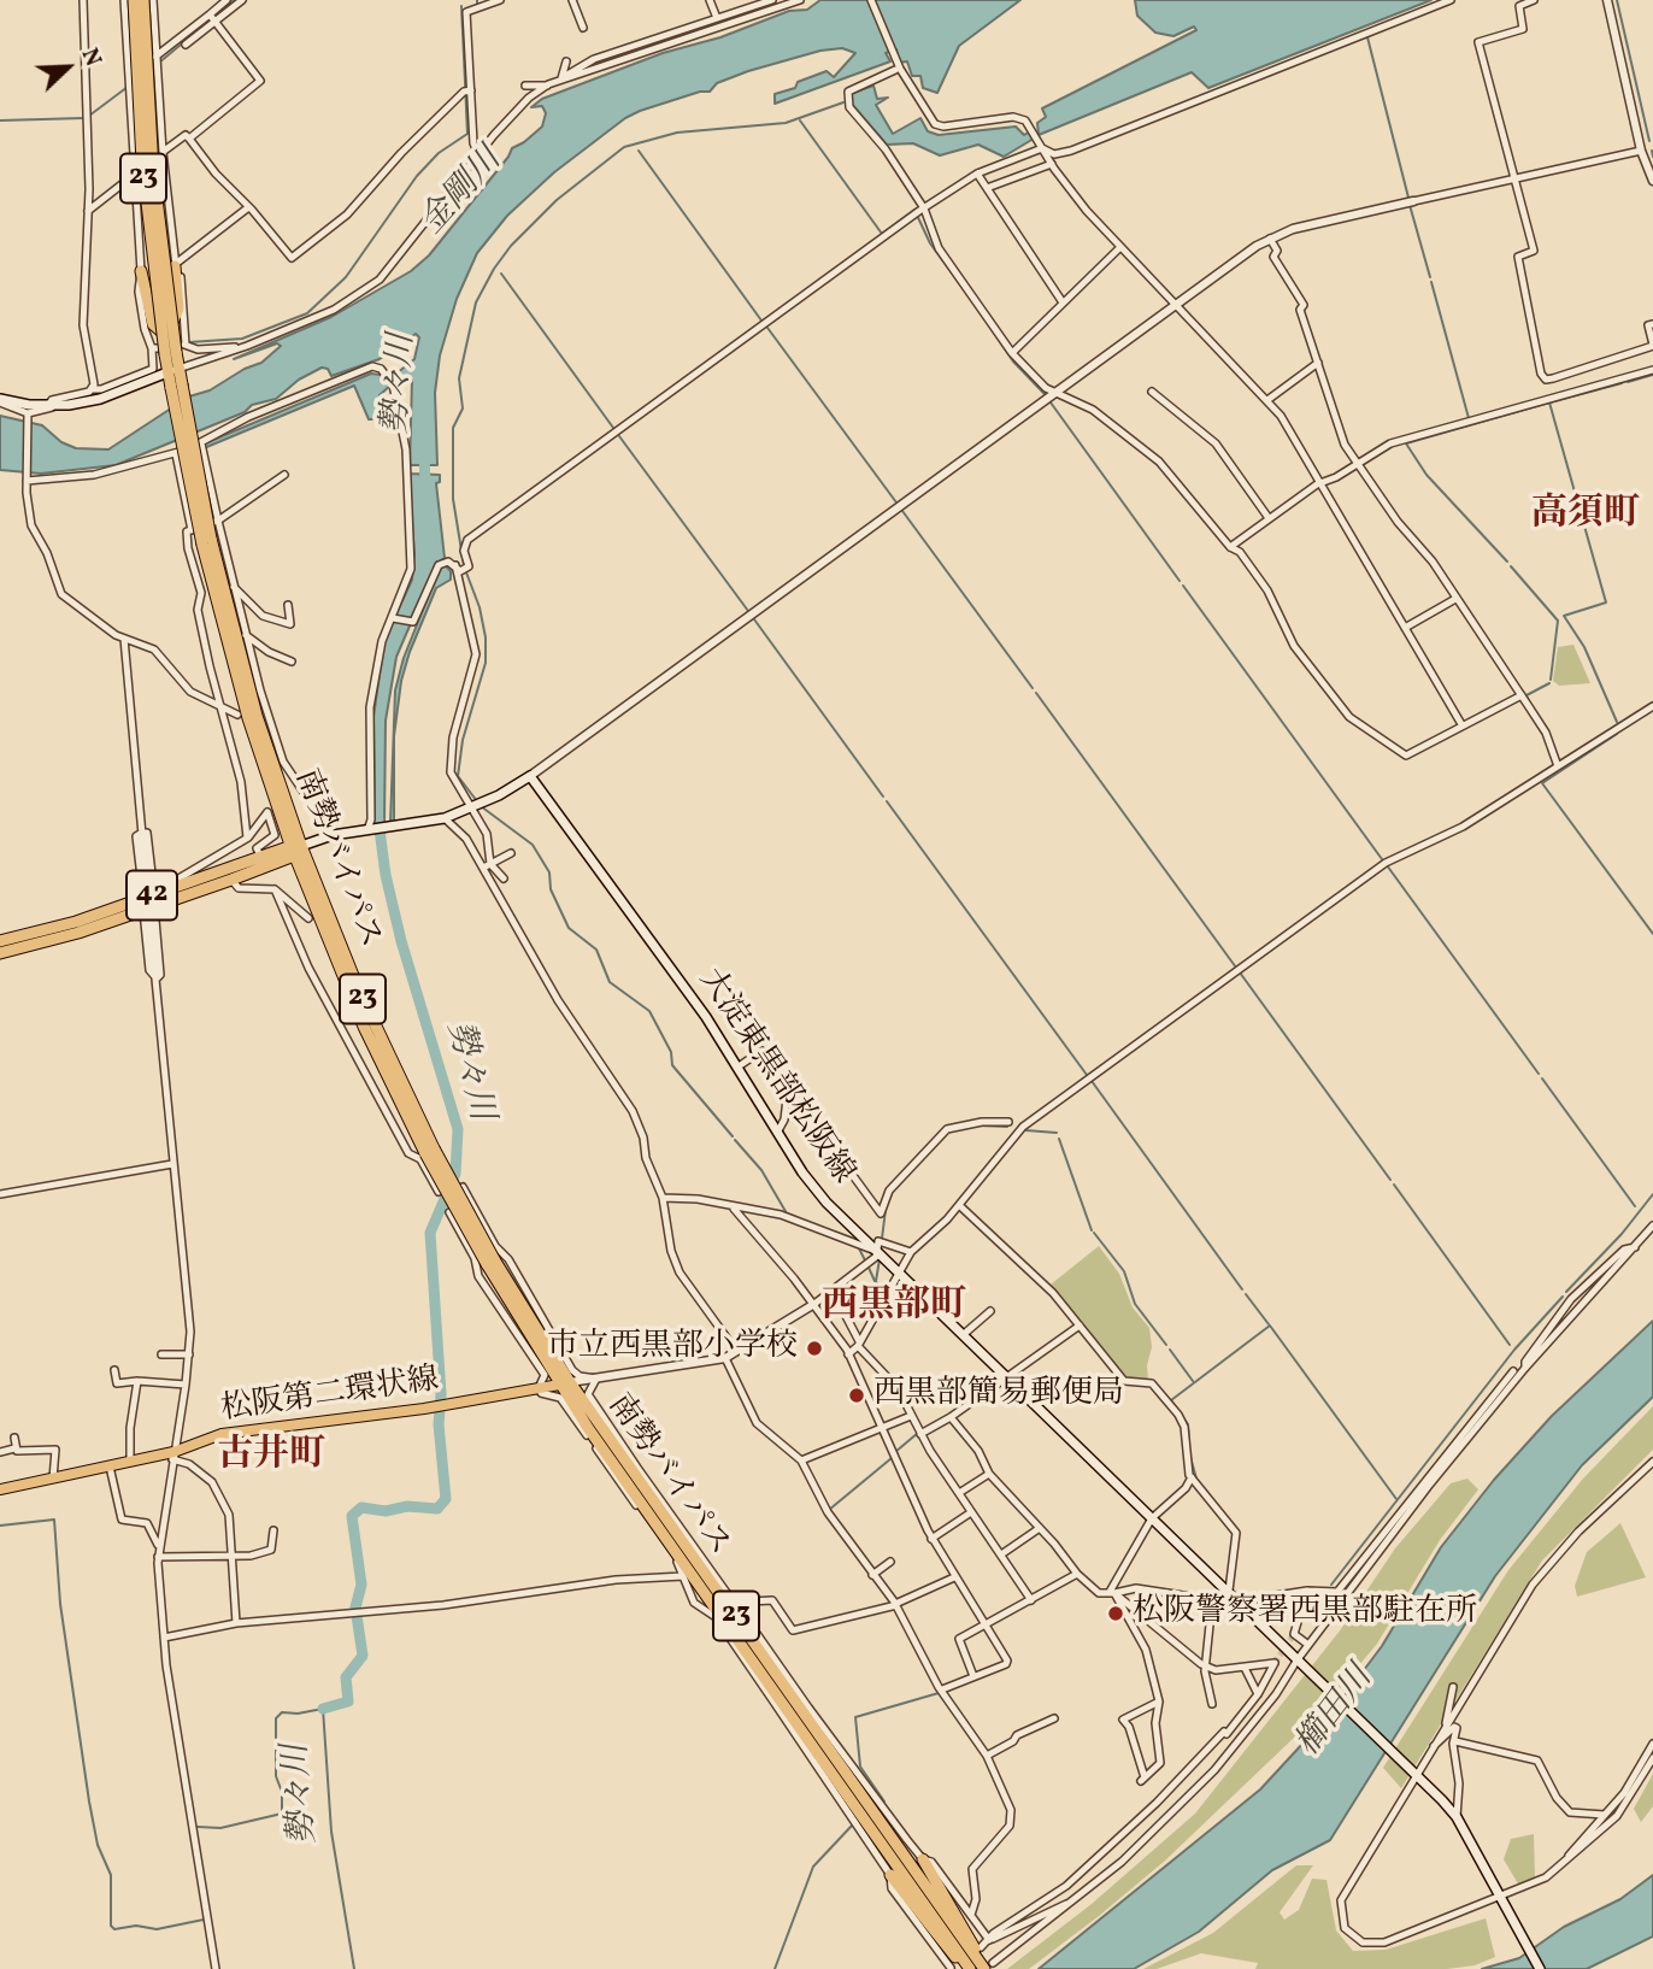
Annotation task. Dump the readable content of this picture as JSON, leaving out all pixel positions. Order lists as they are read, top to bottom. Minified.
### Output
{"streets":{"highway":["23","南勢バイパス","42"],"main road":["大淀東黒部松阪線","松阪第二環状線"]},"crossings":[["南勢バイパス","42"],["南勢バイパス","松阪第二環状線"]],"districts":["高須町","西黒部町","古井町"],"water":["金剛川","勢々川","櫛田川"],"places":["市立西黒部小学校","西黒部簡易郵便局","松阪警察署西黒部駐在所"],"north":"top right"}
